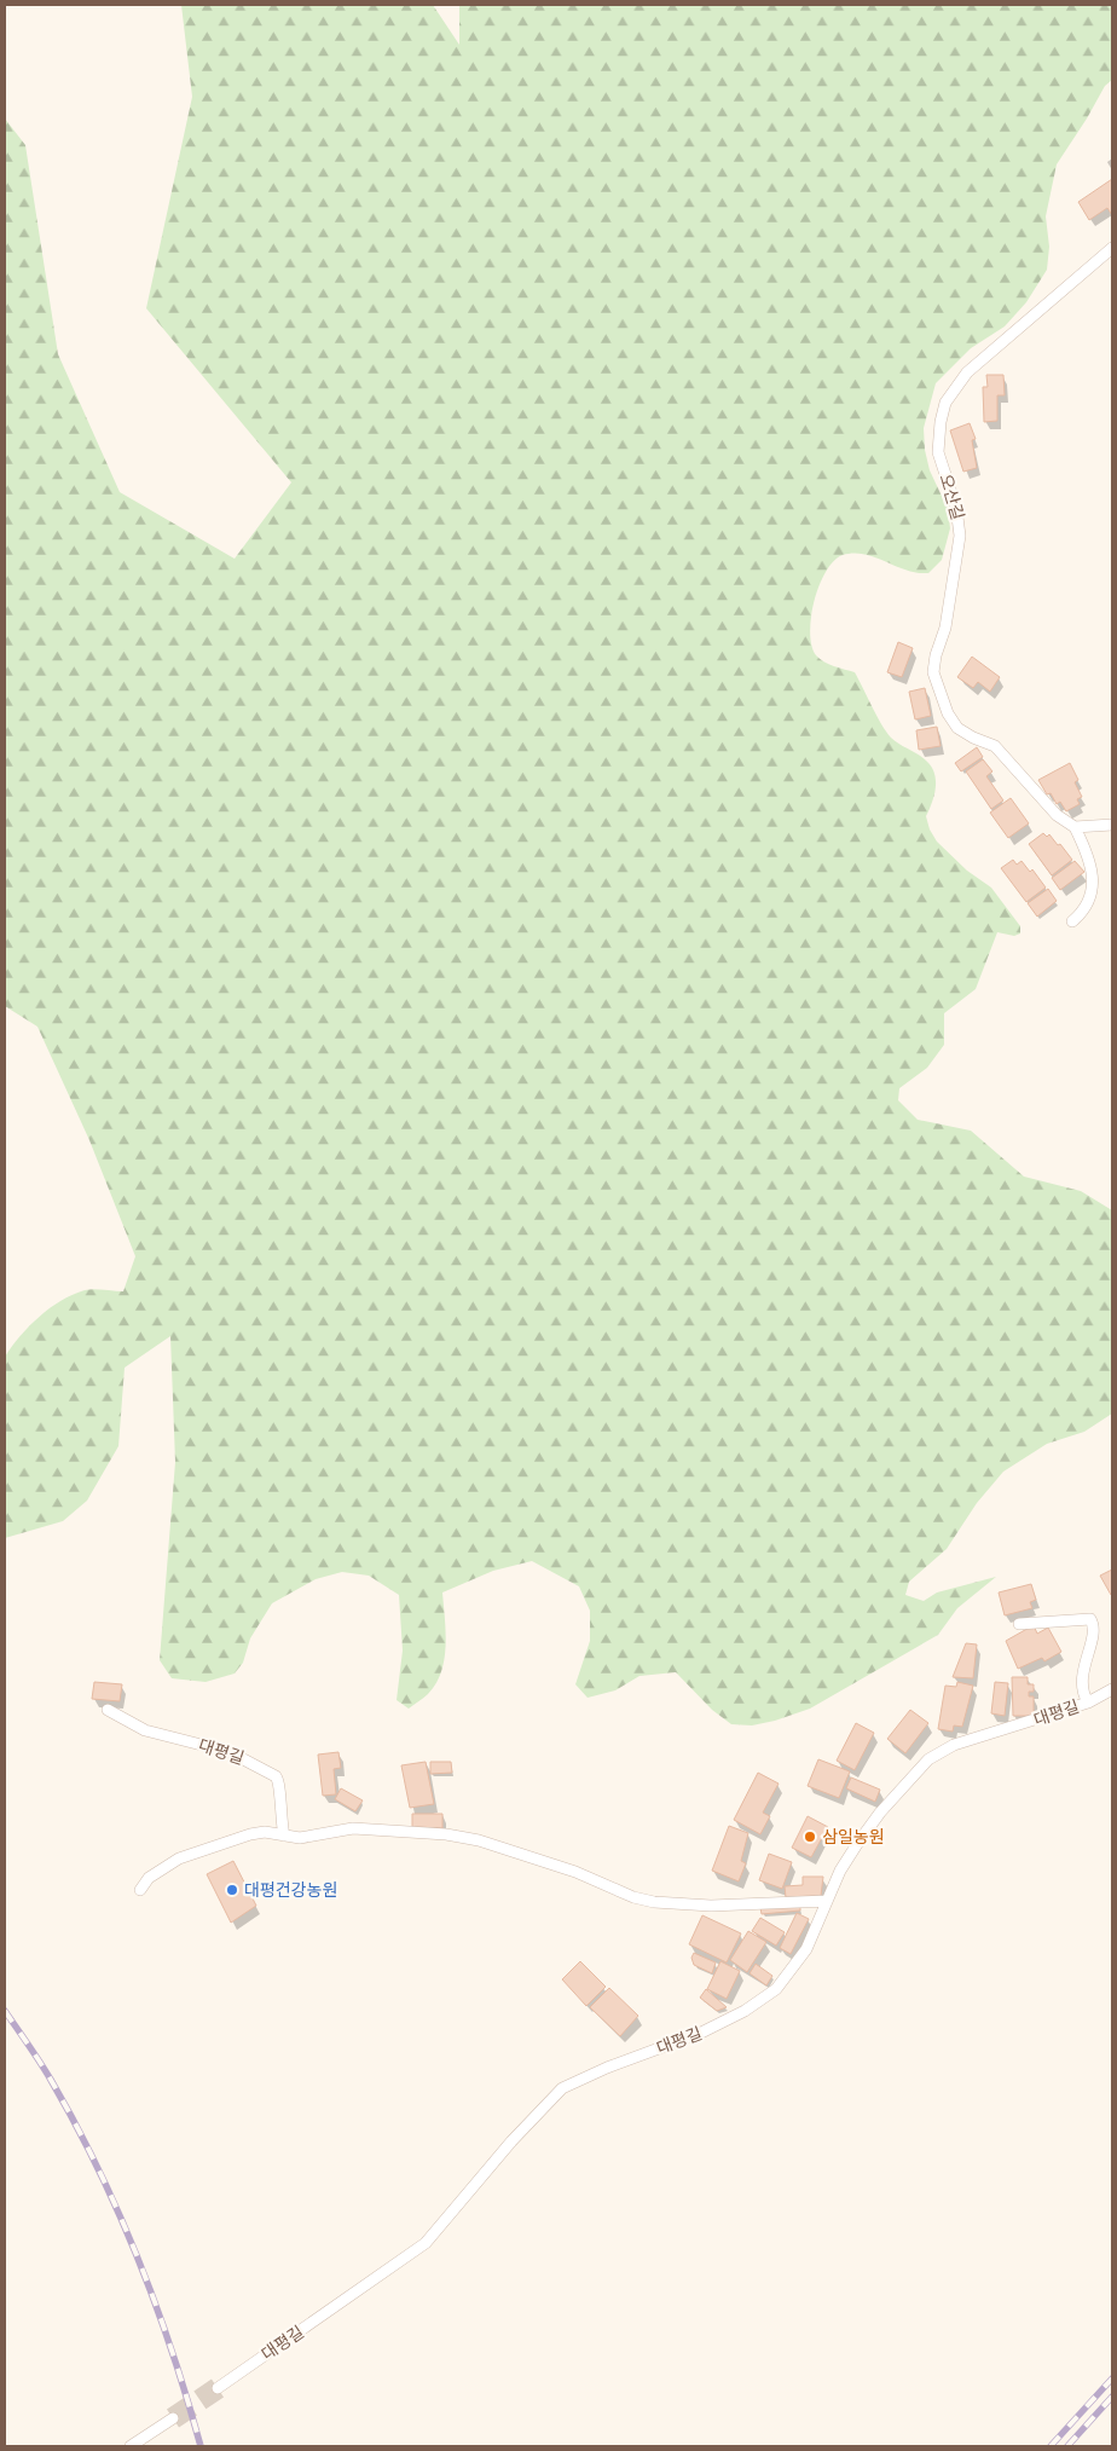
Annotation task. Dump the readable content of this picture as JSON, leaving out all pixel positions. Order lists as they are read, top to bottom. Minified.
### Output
{"streets":{"lane":["오산길","대평길"]},"places":["삼일농원","대평건강농원"]}
